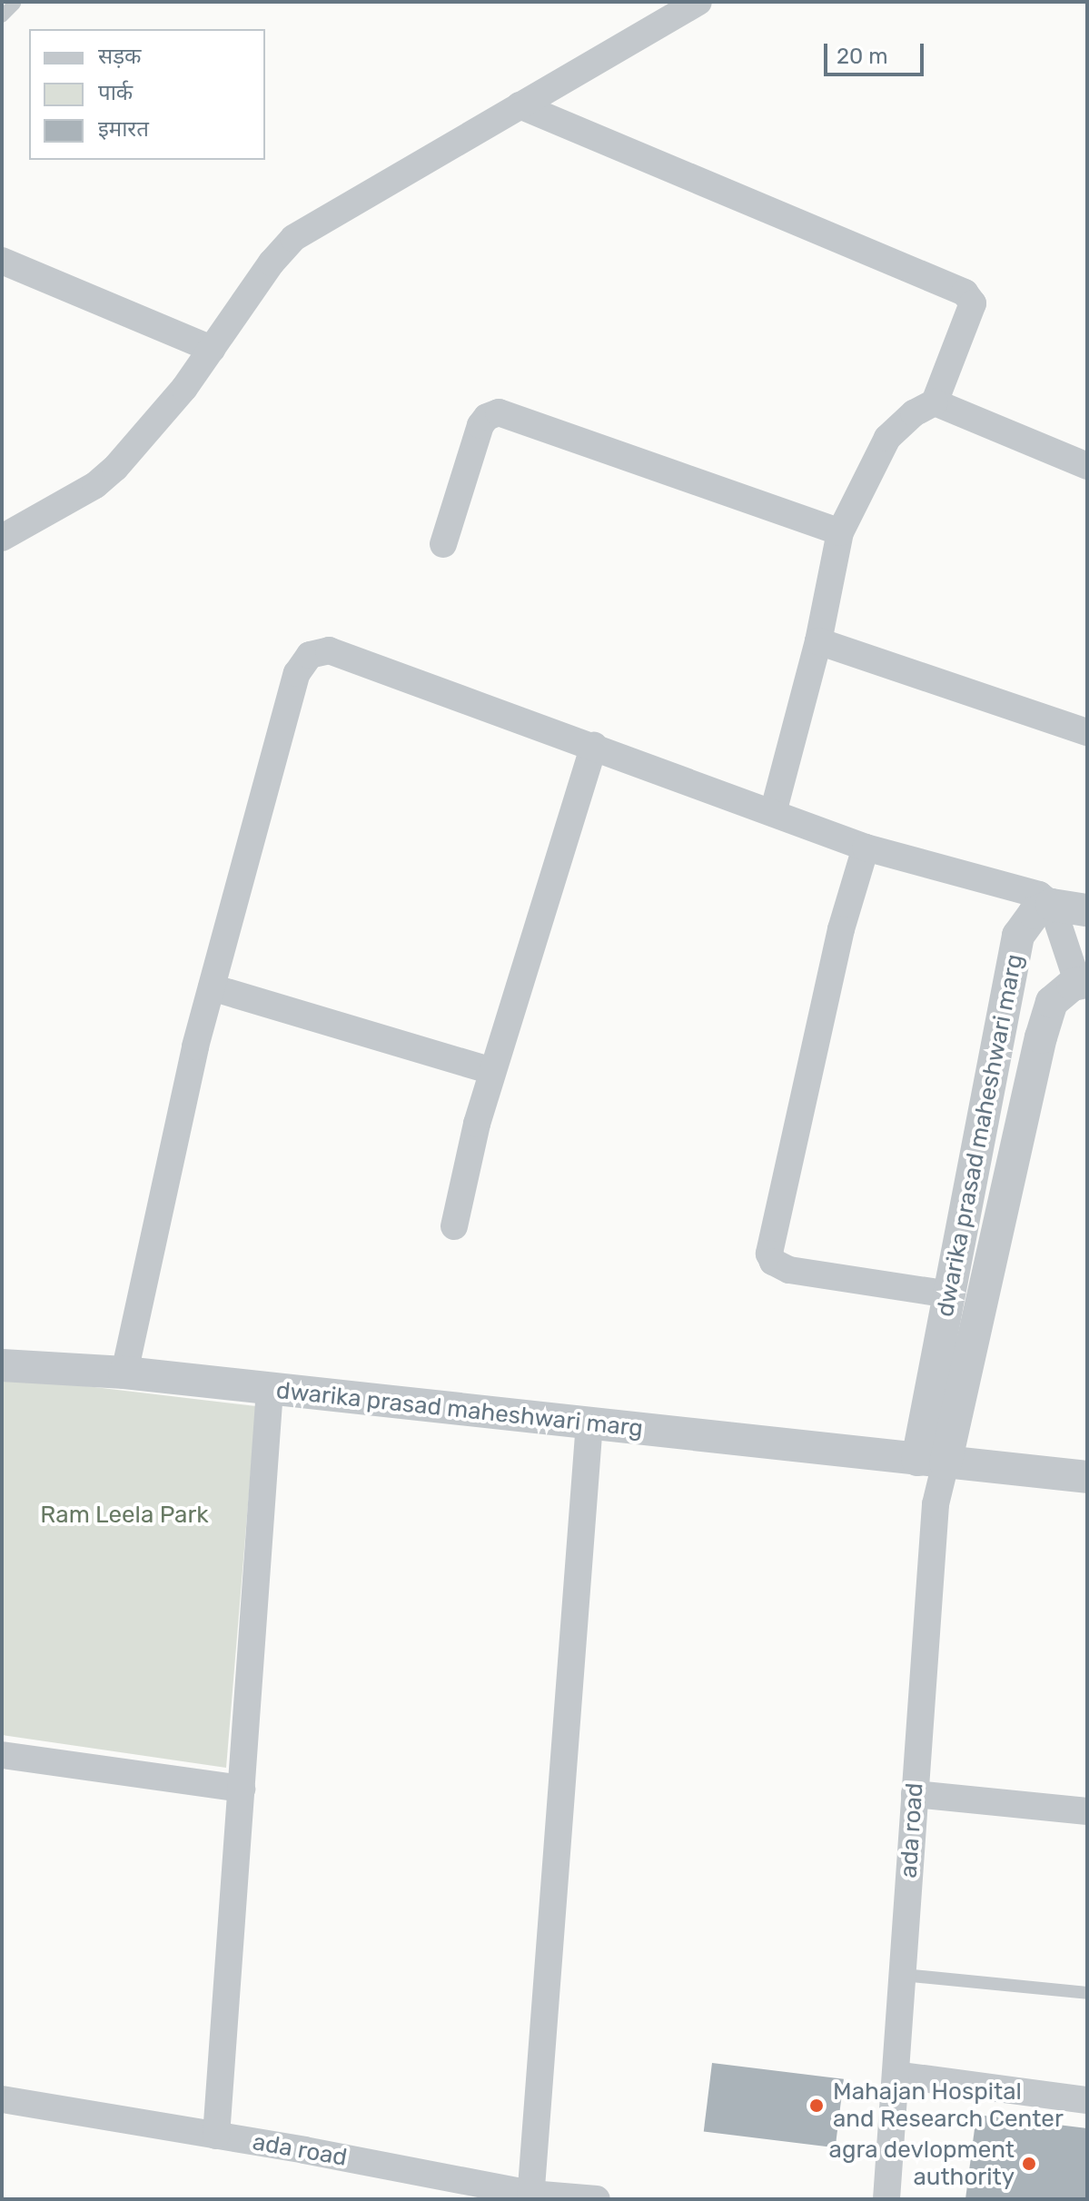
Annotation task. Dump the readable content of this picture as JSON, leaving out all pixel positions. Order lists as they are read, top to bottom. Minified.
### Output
{"streets":{"street":["dwarika prasad maheshwari marg","ada road"]},"crossings":[["dwarika prasad maheshwari marg","ada road"]],"parks":["Ram Leela Park"],"places":["Mahajan Hospital and Research Center","agra devlopment authority"],"legend":["सड़क","पार्क","इमारत"],"scale_bar":"20 m"}
